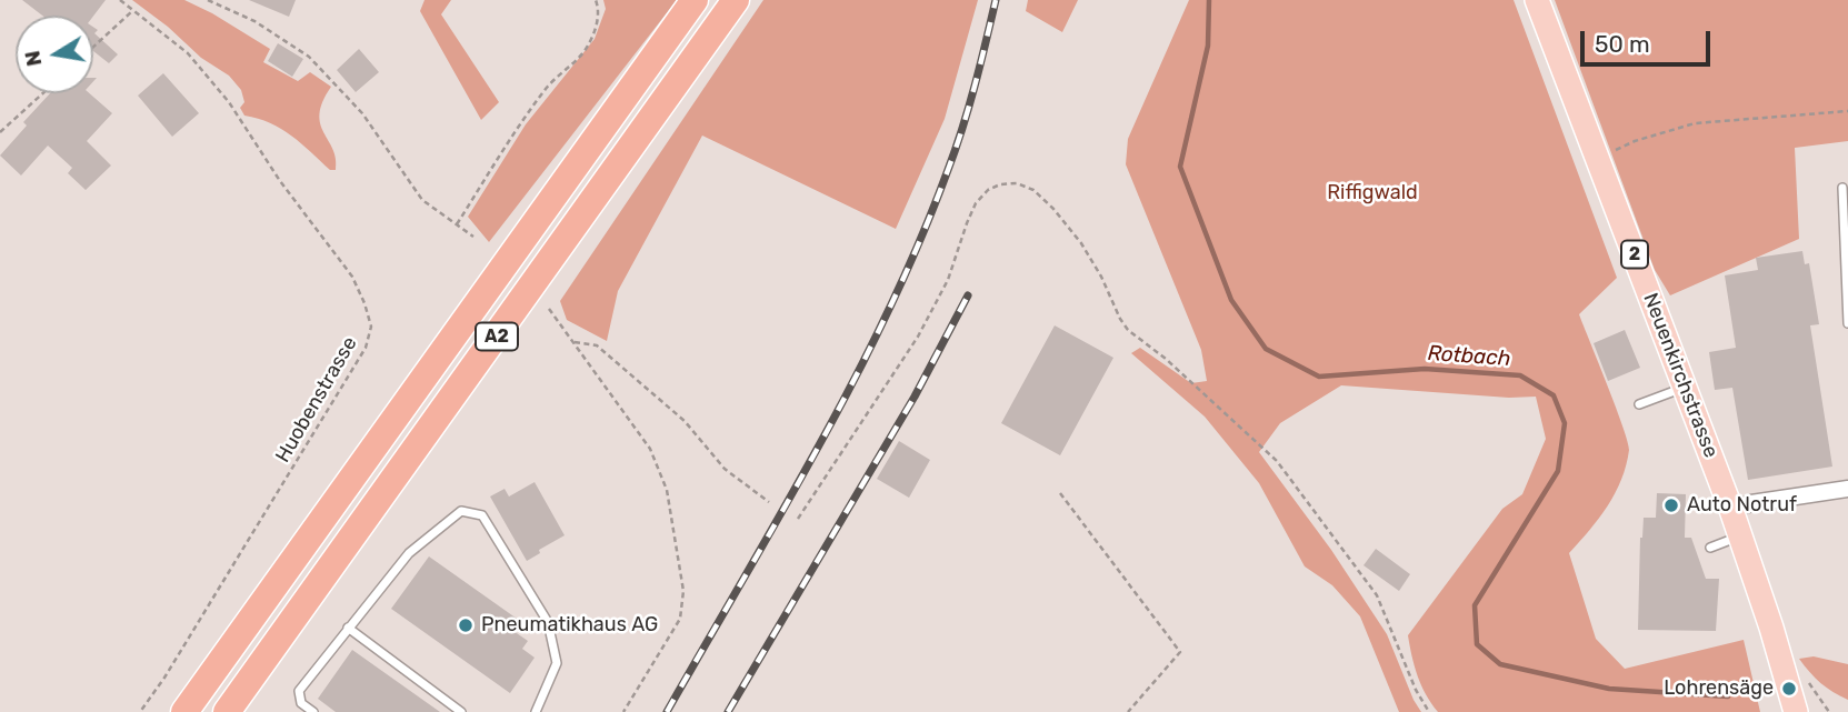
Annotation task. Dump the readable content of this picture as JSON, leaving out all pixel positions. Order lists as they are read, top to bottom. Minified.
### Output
{"streets":{"highway":["A2"],"main road":["2","Neuenkirchstrasse"],"path":["Huobenstrasse"]},"water":["Rotbach"],"parks":["Riffigwald"],"places":["Auto Notruf","Pneumatikhaus AG","Lohrensäge"],"scale_bar":"50 m","north":"left"}
